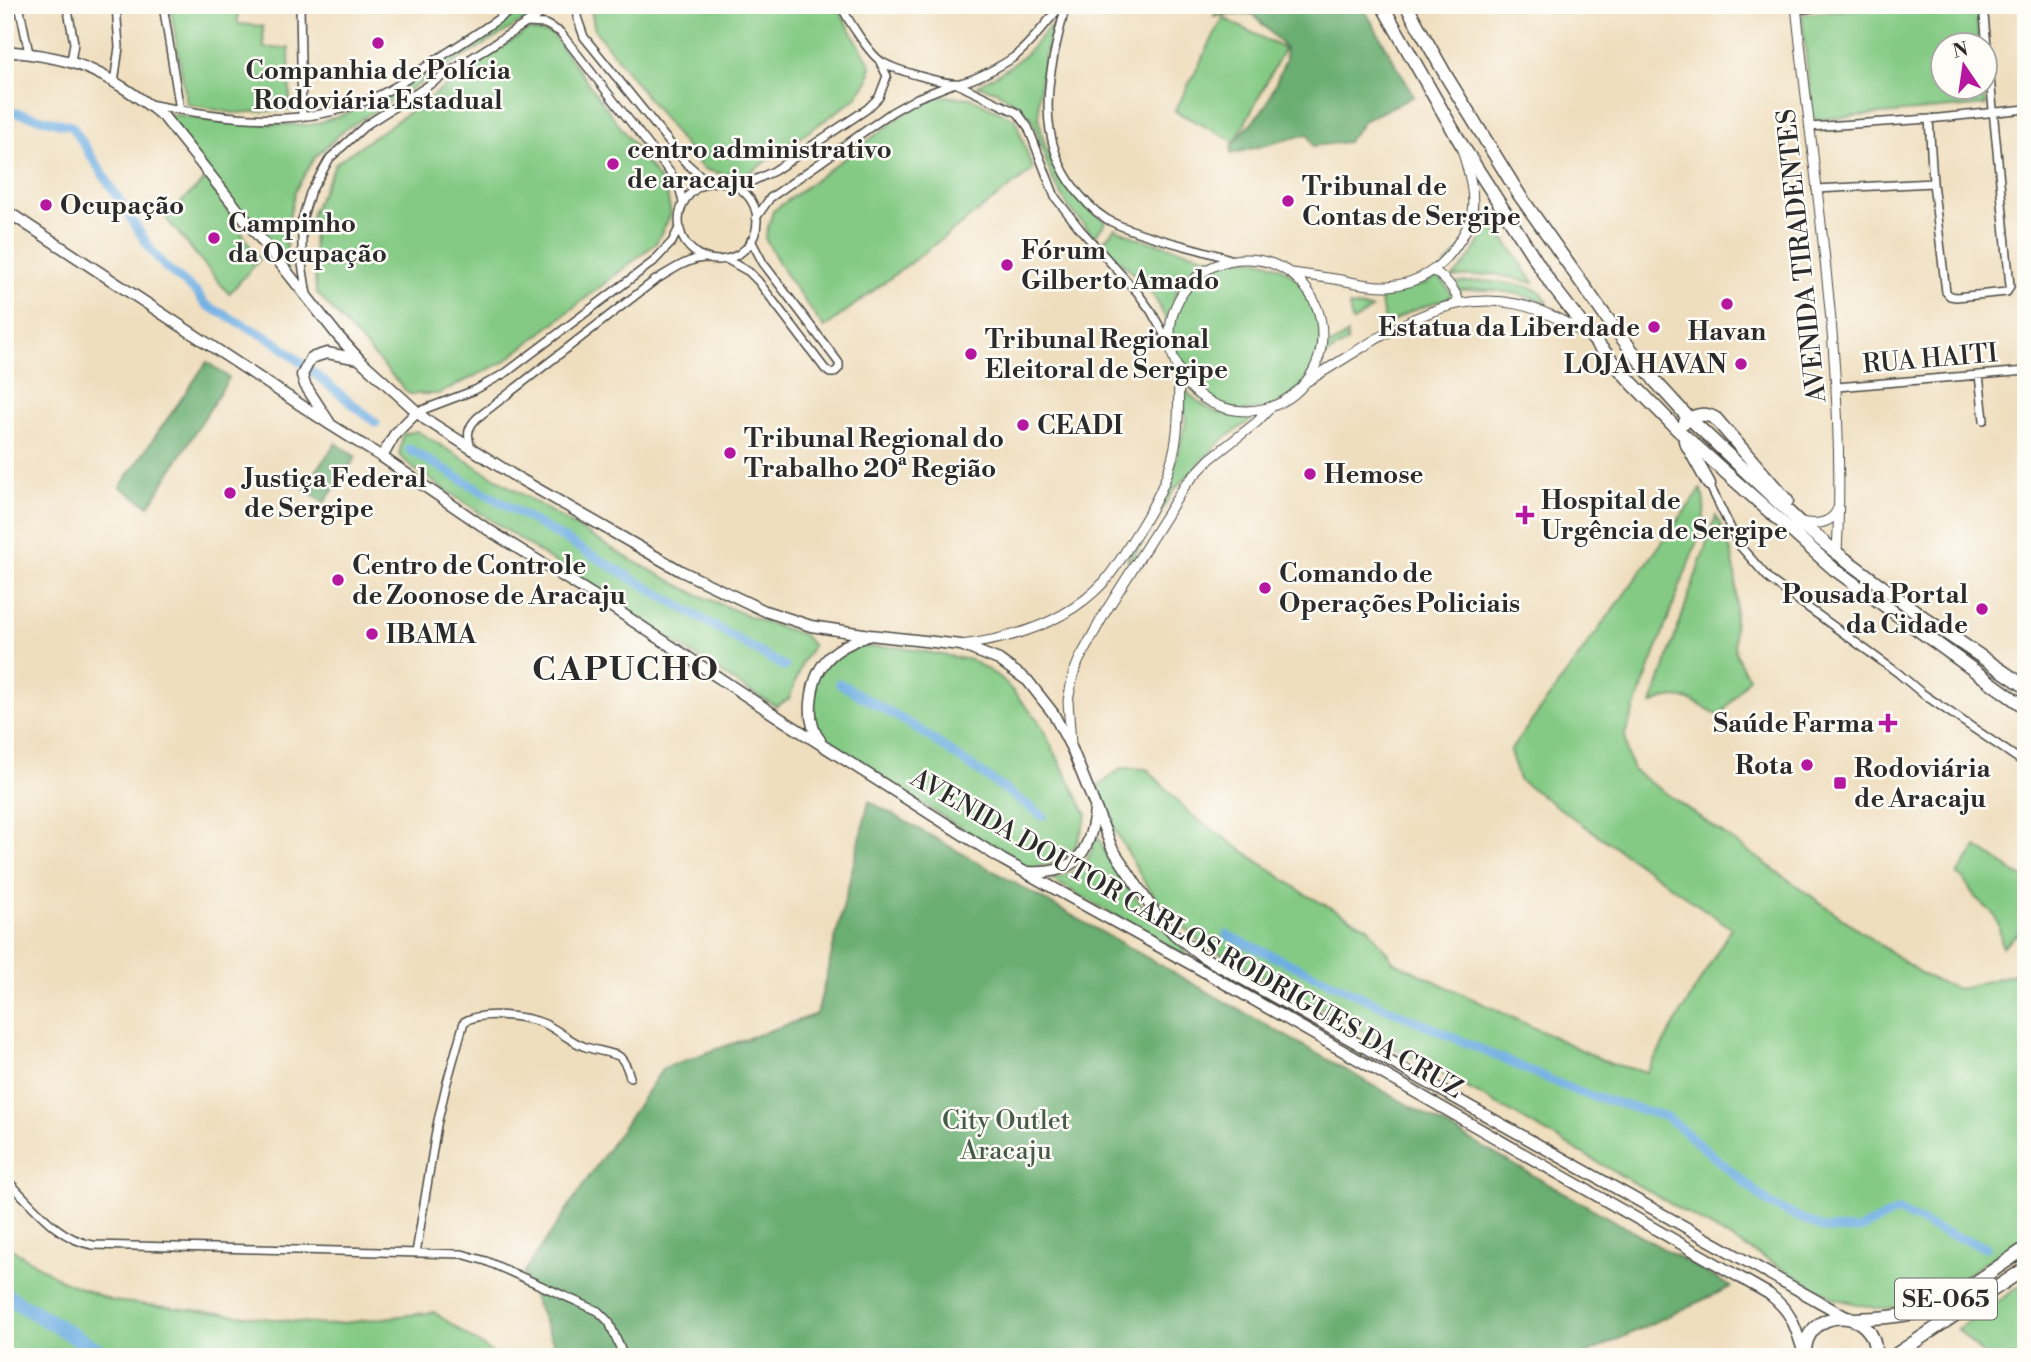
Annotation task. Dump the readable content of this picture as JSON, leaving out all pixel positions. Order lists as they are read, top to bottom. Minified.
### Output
{"streets":{"main road":["AVENIDA DOUTOR CARLOS RODRIGUES DA CRUZ","SE-065"],"street":["AVENIDA TIRADENTES","RUA HAITI"]},"crossings":[["AVENIDA TIRADENTES","RUA HAITI"],["AVENIDA DOUTOR CARLOS RODRIGUES DA CRUZ","SE-065"]],"districts":["CAPUCHO"],"parks":["City Outlet Aracaju"],"places":{"other":["Companhia de Polícia Rodoviária Estadual","centro administrativo de aracaju","Tribunal de Contas de Sergipe","Ocupação","Campinho da Ocupação","Fórum Gilberto Amado","Havan","Estatua da Liberdade","Tribunal Regional Eleitoral de Sergipe","LOJA HAVAN","CEADI","Tribunal Regional do Trabalho 20ª Região","Hemose","Justiça Federal de Sergipe","Centro de Controle de Zoonose de Aracaju","Comando de Operações Policiais","Pousada Portal da Cidade","IBAMA","Rota"],"health":["Hospital de Urgência de Sergipe","Saúde Farma"],"transit":["Rodoviária de Aracaju"]},"north":"top"}
